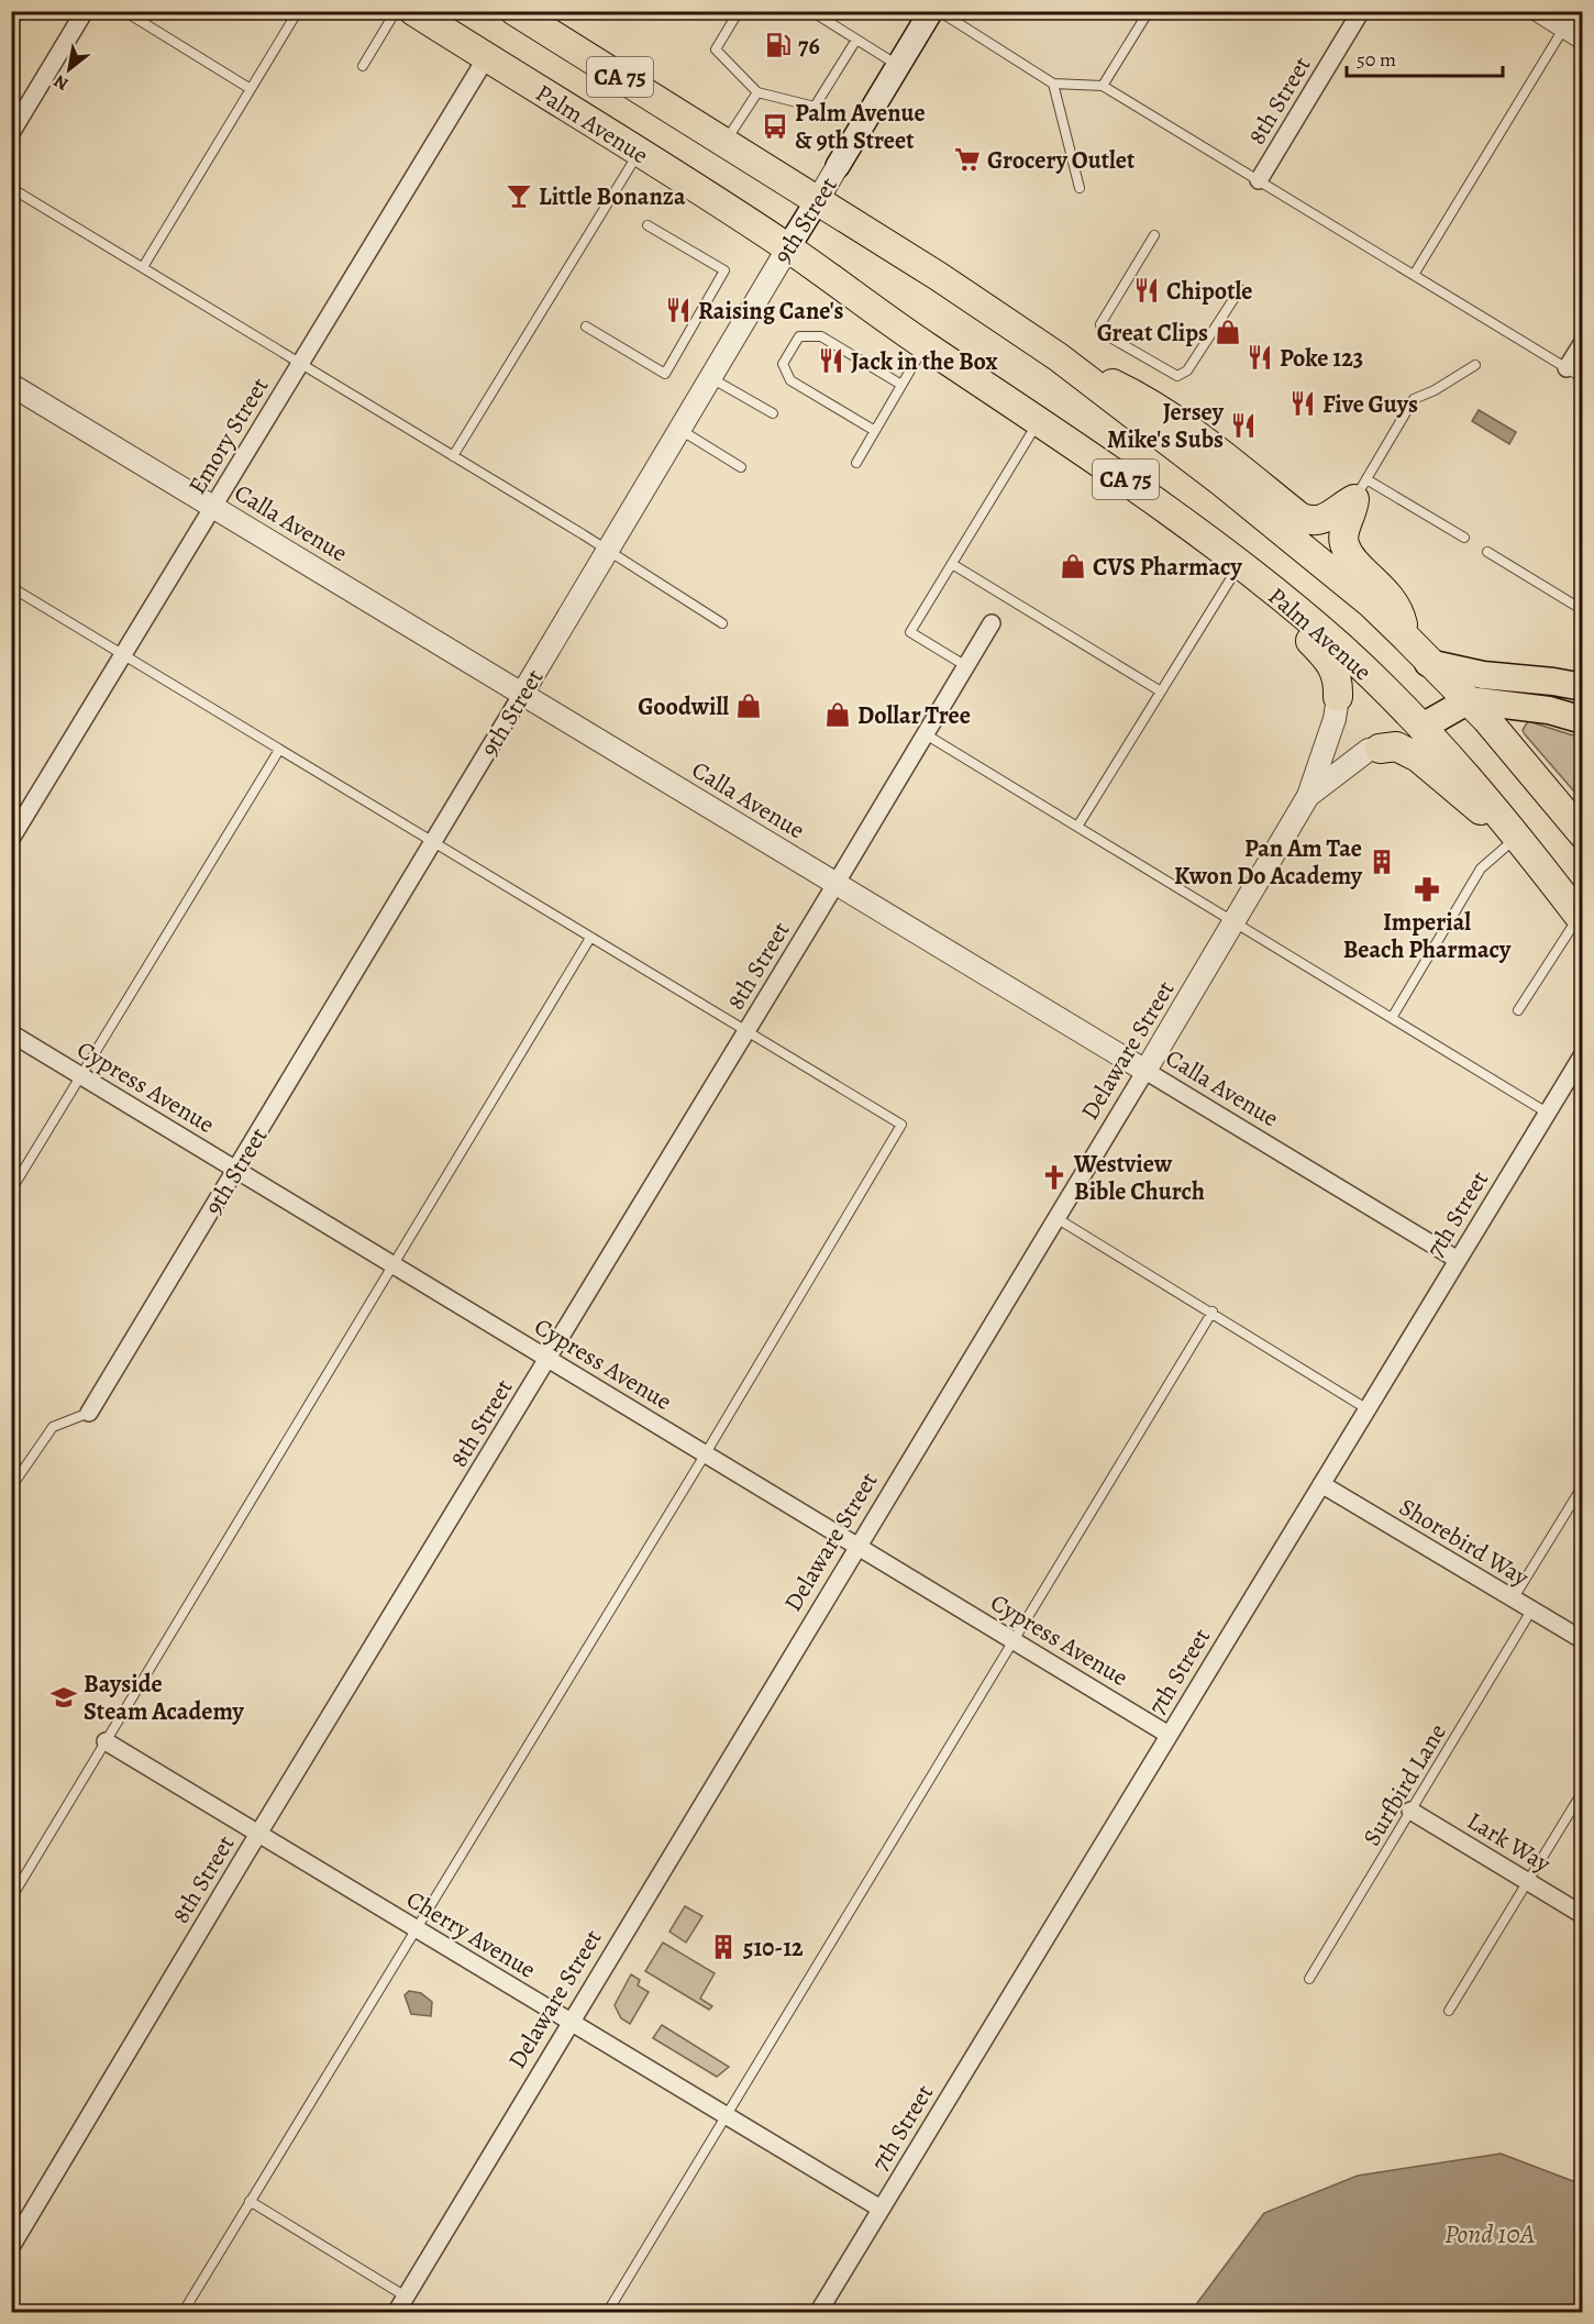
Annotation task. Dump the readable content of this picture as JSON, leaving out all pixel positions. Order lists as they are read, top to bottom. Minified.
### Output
{"streets":{"highway":["CA 75","Palm Avenue"],"main road":["9th Street"],"street":["8th Street","Emory Street","Calla Avenue","Delaware Street","Cypress Avenue","7th Street","Shorebird Way","Lark Way","Cherry Avenue"],"lane":["Surfbird Lane"]},"crossings":[["CA 75","Palm Avenue"],["CA 75","9th Street"],["8th Street","Calla Avenue"],["8th Street","Cypress Avenue"],["8th Street","Cherry Avenue"],["Palm Avenue","9th Street"],["Palm Avenue","Emory Street"],["9th Street","Calla Avenue"],["9th Street","Cypress Avenue"],["Emory Street","Calla Avenue"],["Calla Avenue","Delaware Street"],["Calla Avenue","7th Street"],["Delaware Street","Cypress Avenue"],["Delaware Street","Cherry Avenue"],["Cypress Avenue","7th Street"],["7th Street","Shorebird Way"],["7th Street","Cherry Avenue"],["Shorebird Way","Surfbird Lane"],["Surfbird Lane","Lark Way"]],"water":["Pond 10A"],"places":{"fuel station":["76"],"bus stop":["Palm Avenue & 9th Street"],"supermarket":["Grocery Outlet"],"bar":["Little Bonanza"],"restaurant":["Chipotle","Raising Cane's","Poke 123","Jack in the Box","Five Guys","Jersey Mike's Subs"],"shop":["Great Clips","CVS Pharmacy","Goodwill","Dollar Tree"],"building":["Pan Am Tae Kwon Do Academy","510-12"],"pharmacy":["Imperial Beach Pharmacy"],"church":["Westview Bible Church"],"school or university":["Bayside Steam Academy"]},"scale_bar":"50 m","north":"bottom left"}
